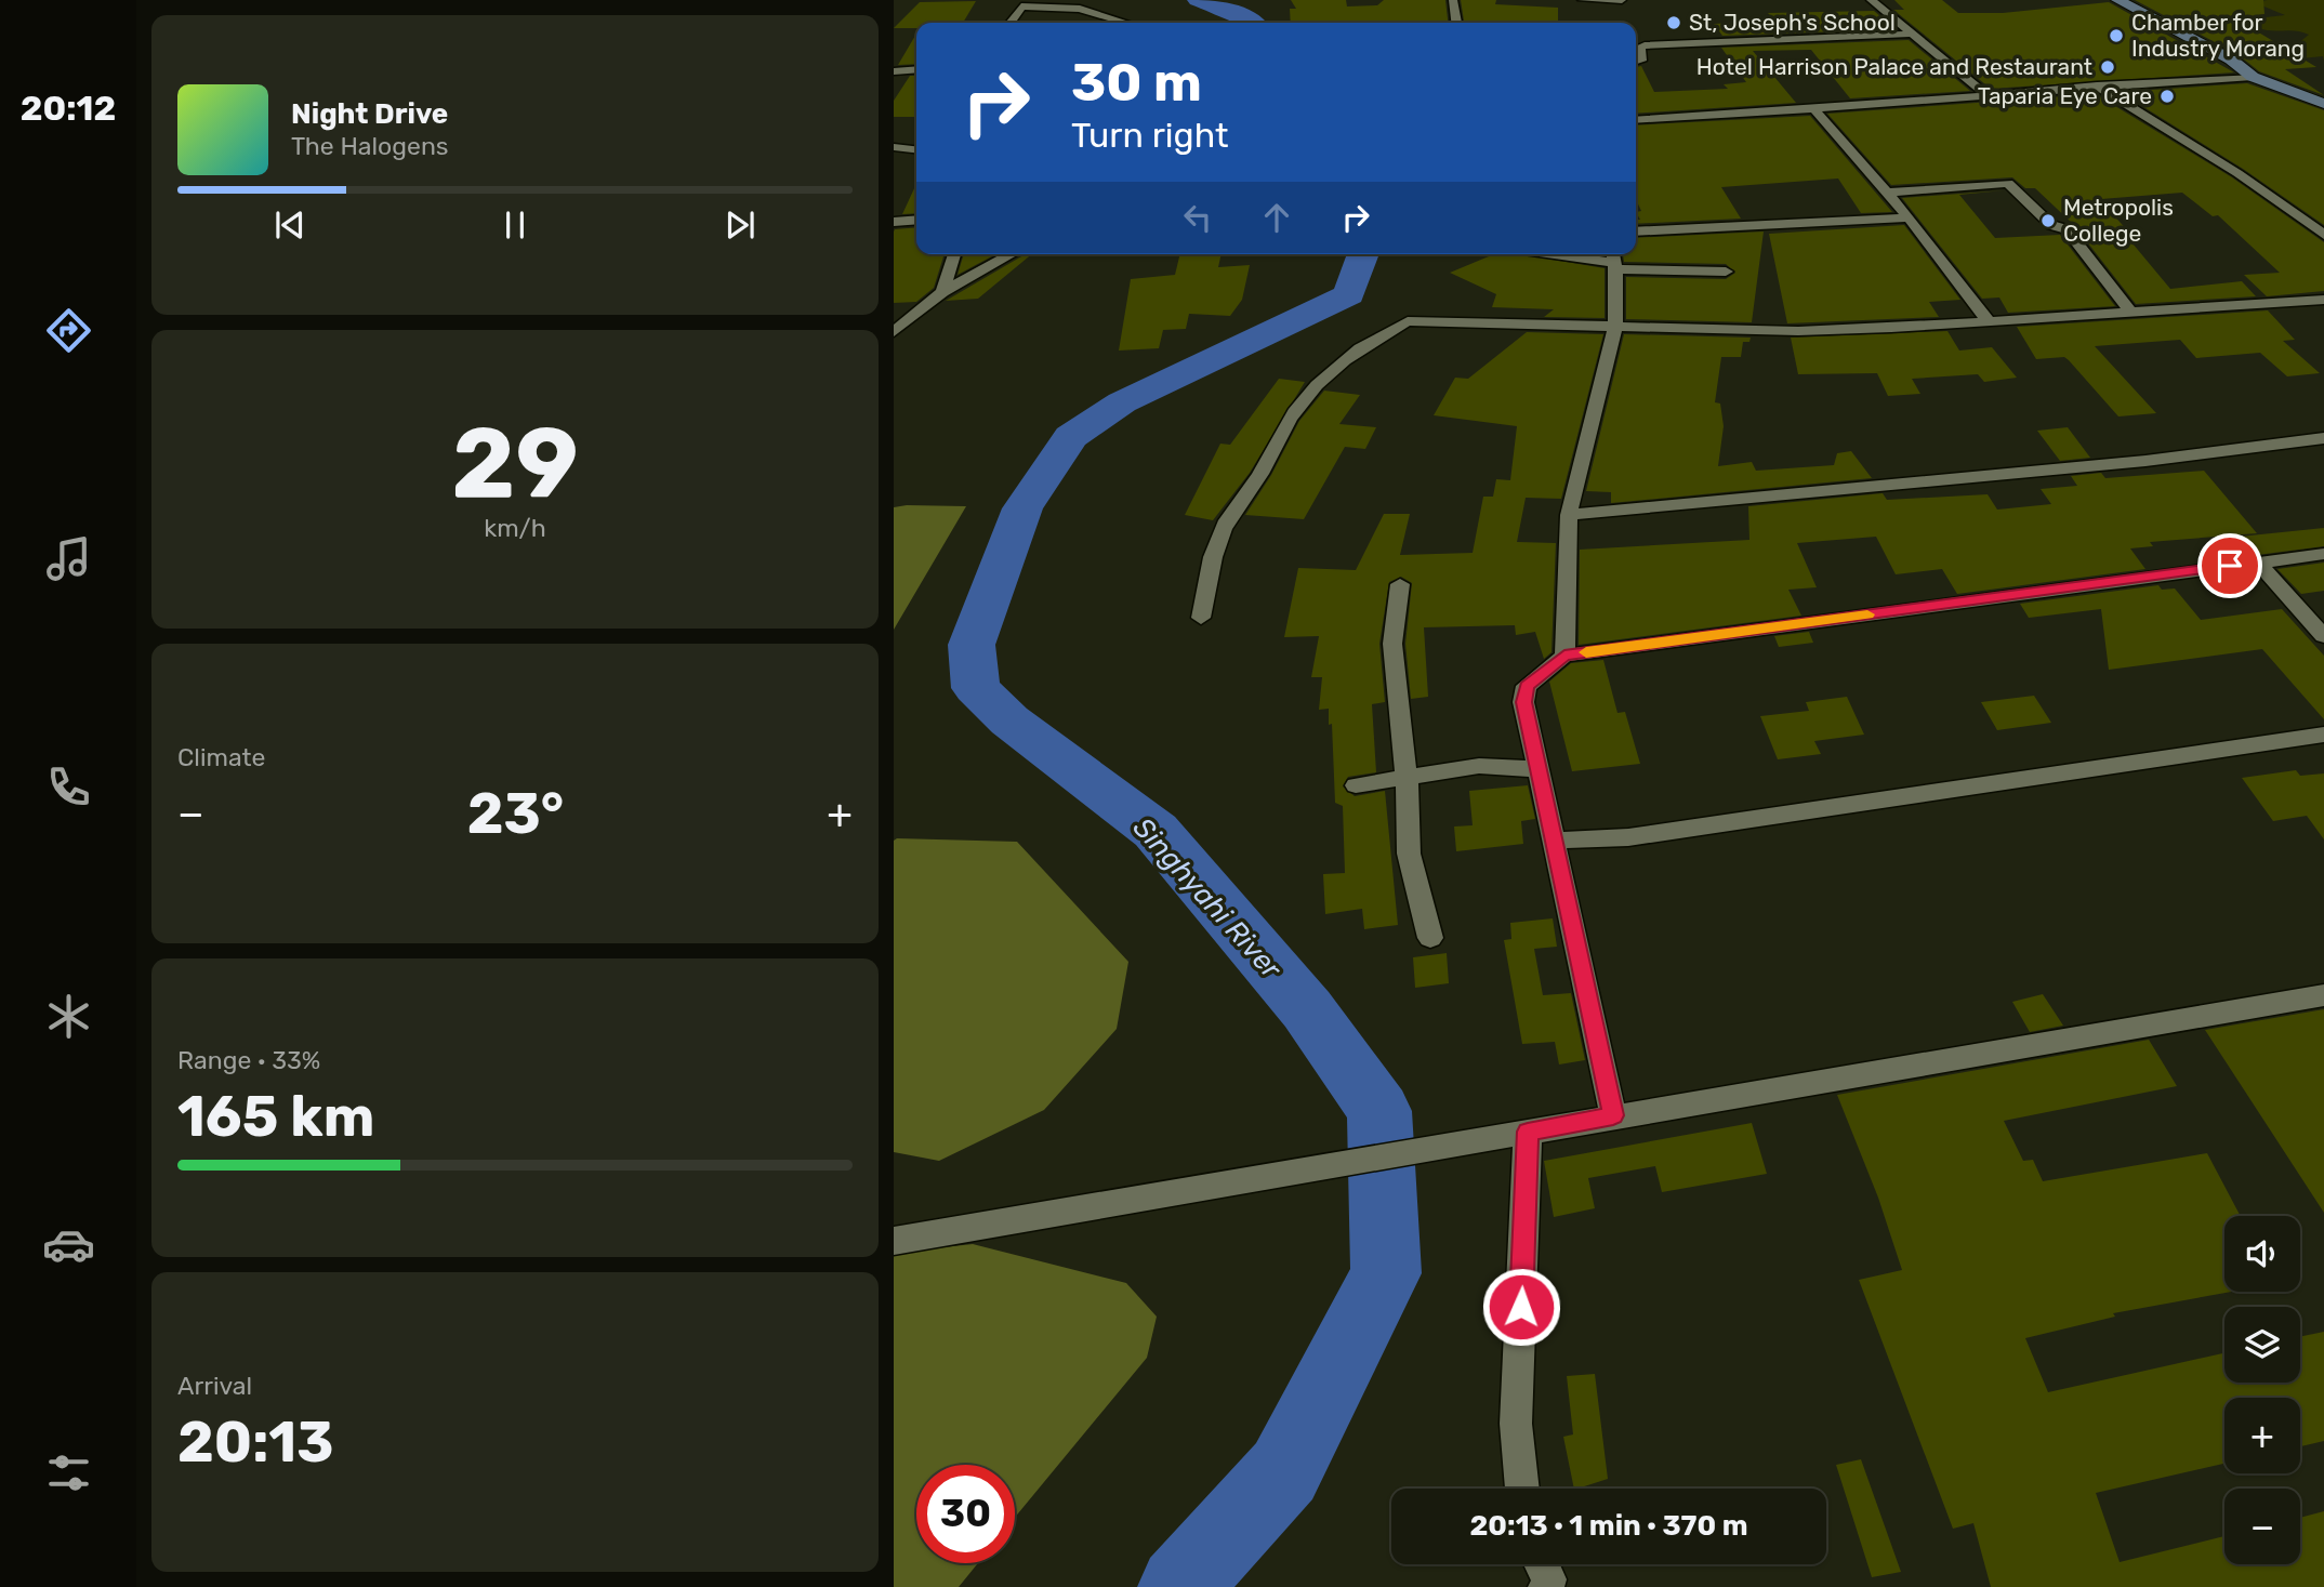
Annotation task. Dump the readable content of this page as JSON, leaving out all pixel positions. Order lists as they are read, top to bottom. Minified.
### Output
{"water":["Singhyahi River"],"places":["St, Joseph's School","Chamber for Industry Morang","Hotel Harrison Palace and Restaurant","Taparia Eye Care","Metropolis College"],"page":{"tabs":"20:12","turn":["30 m","Turn right"],"song":["Night Drive","The Halogens"],"tile":[["29","km/h"],"Climate",["Range · 33%","165 km"],["Arrival","20:13"]],"heat":["−","23°","+"],"map_buttons":["+","−"],"limit":"30","trip":"20:13 · 1 min · 370 m"}}
